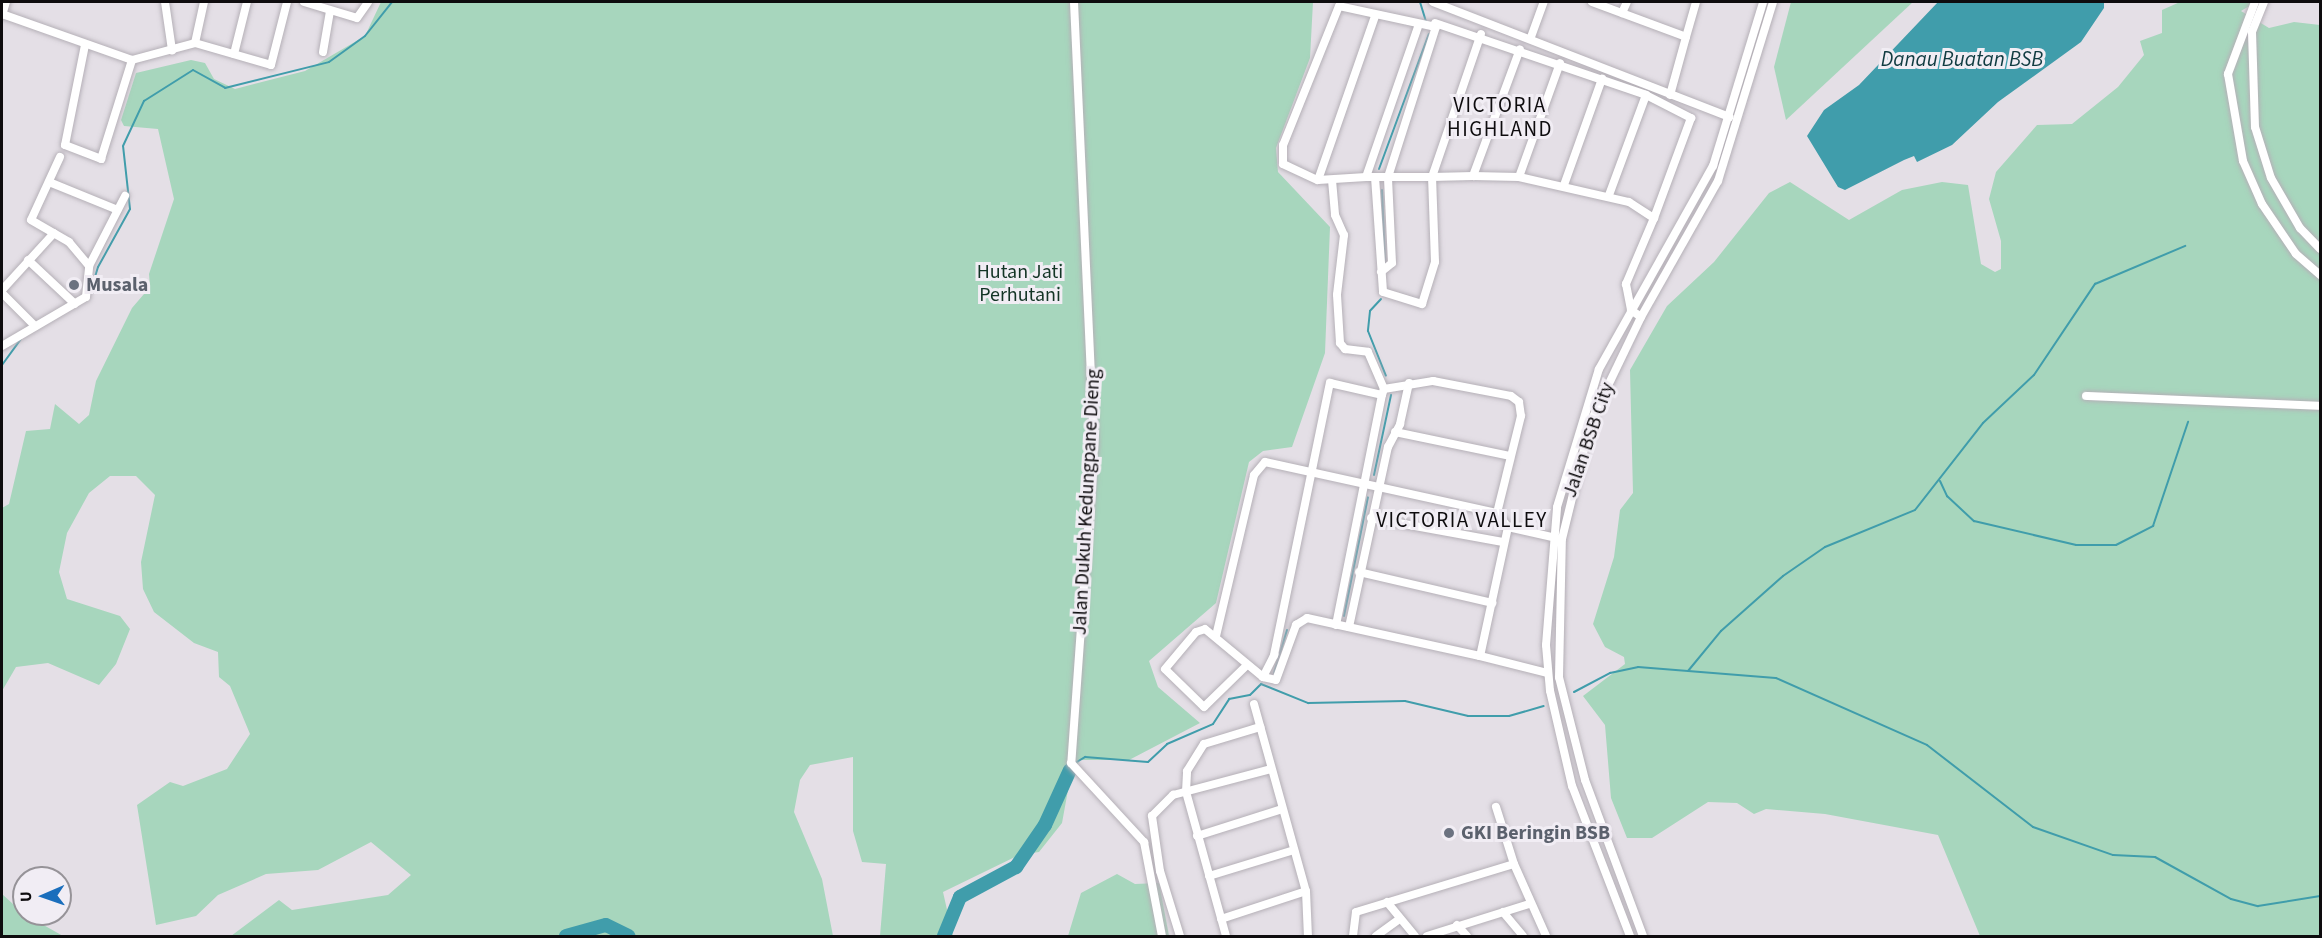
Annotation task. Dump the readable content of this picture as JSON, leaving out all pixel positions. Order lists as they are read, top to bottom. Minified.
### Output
{"streets":{"street":["Jalan BSB City","Jalan Dukuh Kedungpane Dieng"]},"districts":["VICTORIA HIGHLAND","VICTORIA VALLEY"],"water":["Danau Buatan BSB"],"parks":["Hutan Jati Perhutani"],"places":["Musala","GKI Beringin BSB"],"north":"left"}
